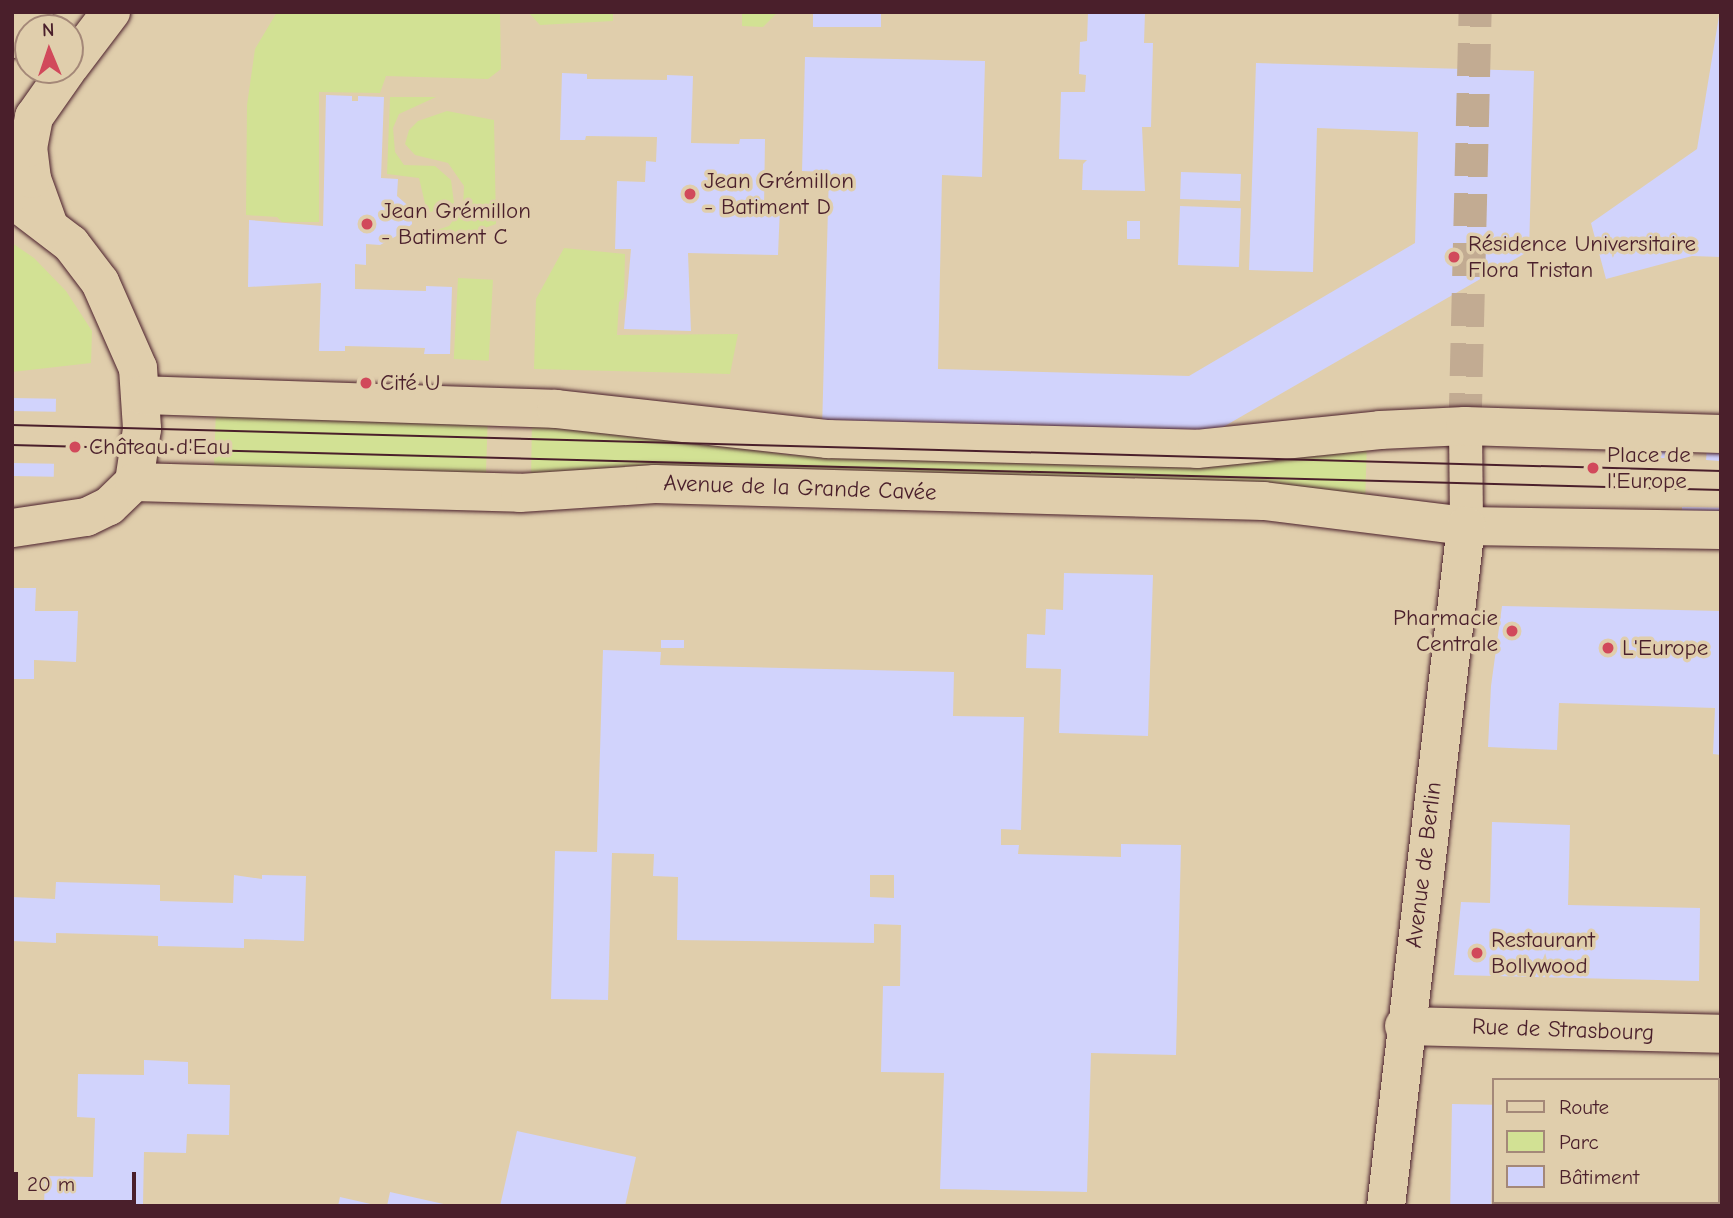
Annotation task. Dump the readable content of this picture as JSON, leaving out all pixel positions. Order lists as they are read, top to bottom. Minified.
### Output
{"streets":{"main road":["Avenue de la Grande Cavée","Avenue de Berlin","Rue de Strasbourg"]},"crossings":[["Avenue de la Grande Cavée","Avenue de Berlin"],["Avenue de Berlin","Rue de Strasbourg"]],"places":["Jean Grémillon - Batiment D","Jean Grémillon - Batiment C","Résidence Universitaire Flora Tristan","Cité U","Château d'Eau","Place de l'Europe","Pharmacie Centrale","L'Europe","Restaurant Bollywood"],"legend":["Route","Parc","Bâtiment"],"scale_bar":"20 m","north":"top"}
